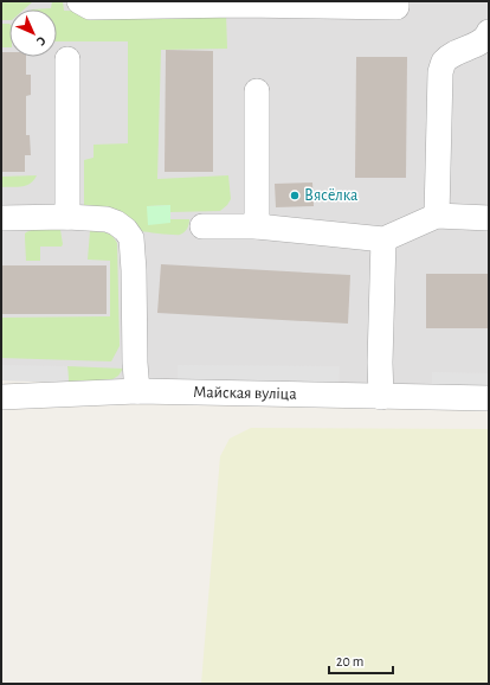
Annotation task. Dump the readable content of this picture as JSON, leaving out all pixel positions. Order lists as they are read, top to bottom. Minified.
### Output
{"streets":{"street":["Майская вуліца"]},"places":["Вясёлка"],"scale_bar":"20 m","north":"bottom right"}
